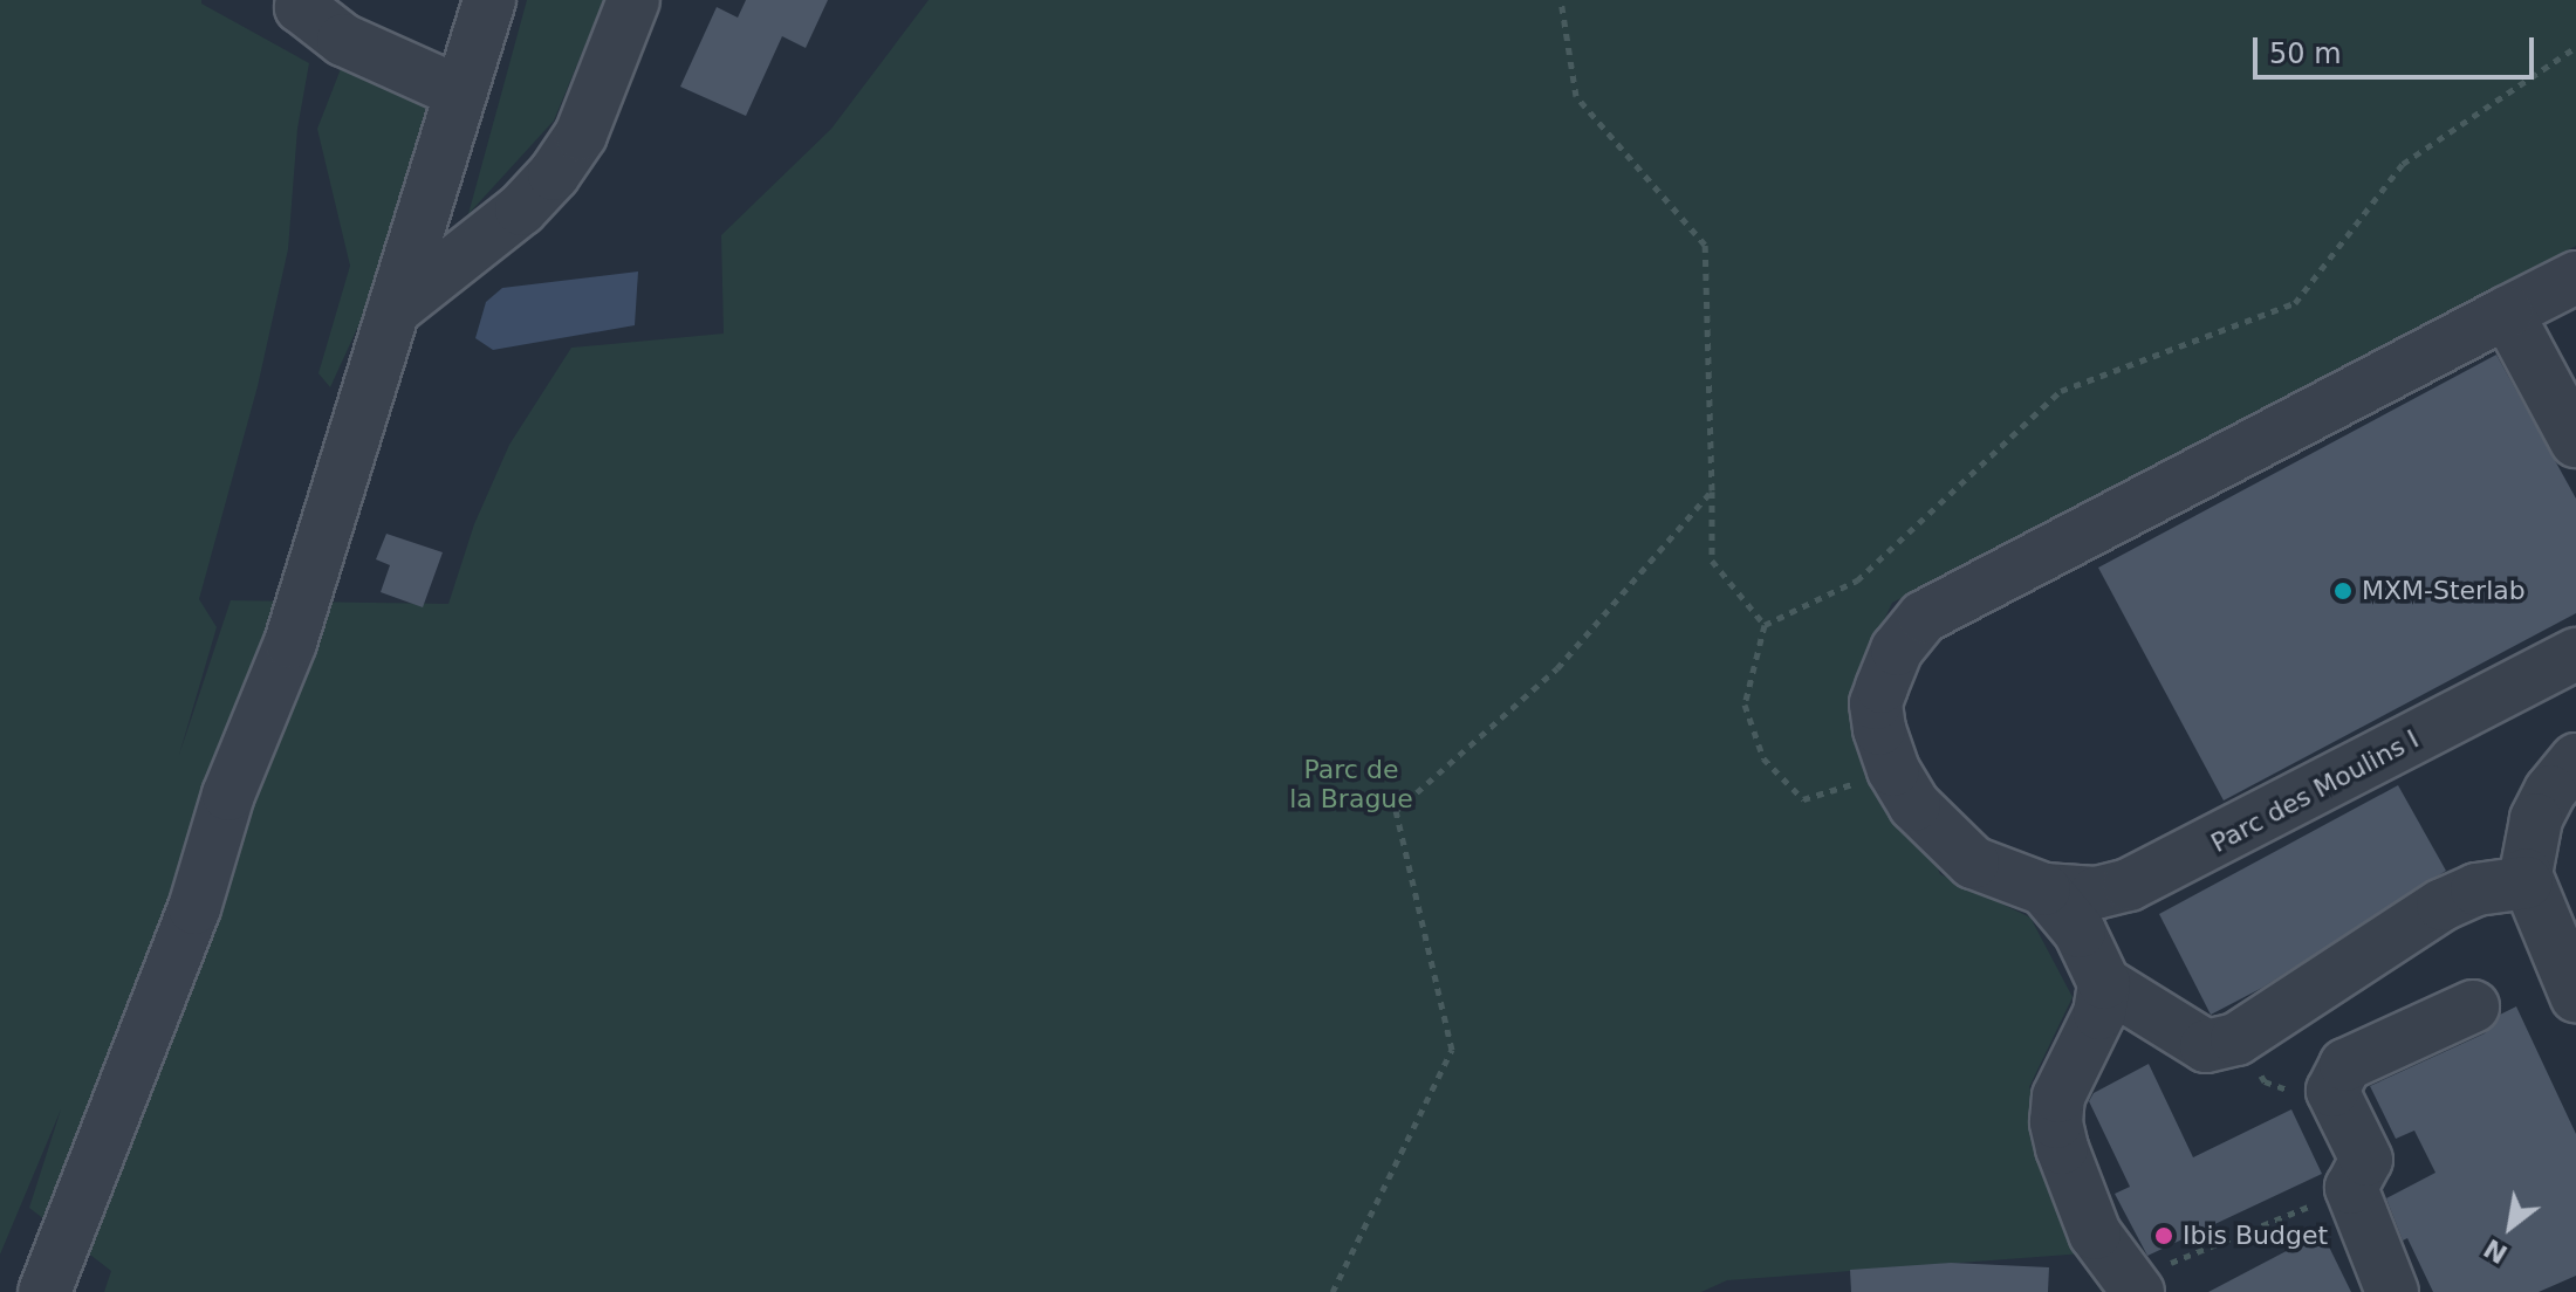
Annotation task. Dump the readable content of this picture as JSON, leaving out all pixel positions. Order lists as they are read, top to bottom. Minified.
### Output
{"streets":{"lane":["Parc des Moulins I"]},"parks":["Parc de la Brague"],"places":["MXM-Sterlab","Ibis Budget"],"scale_bar":"50 m","north":"bottom left"}
